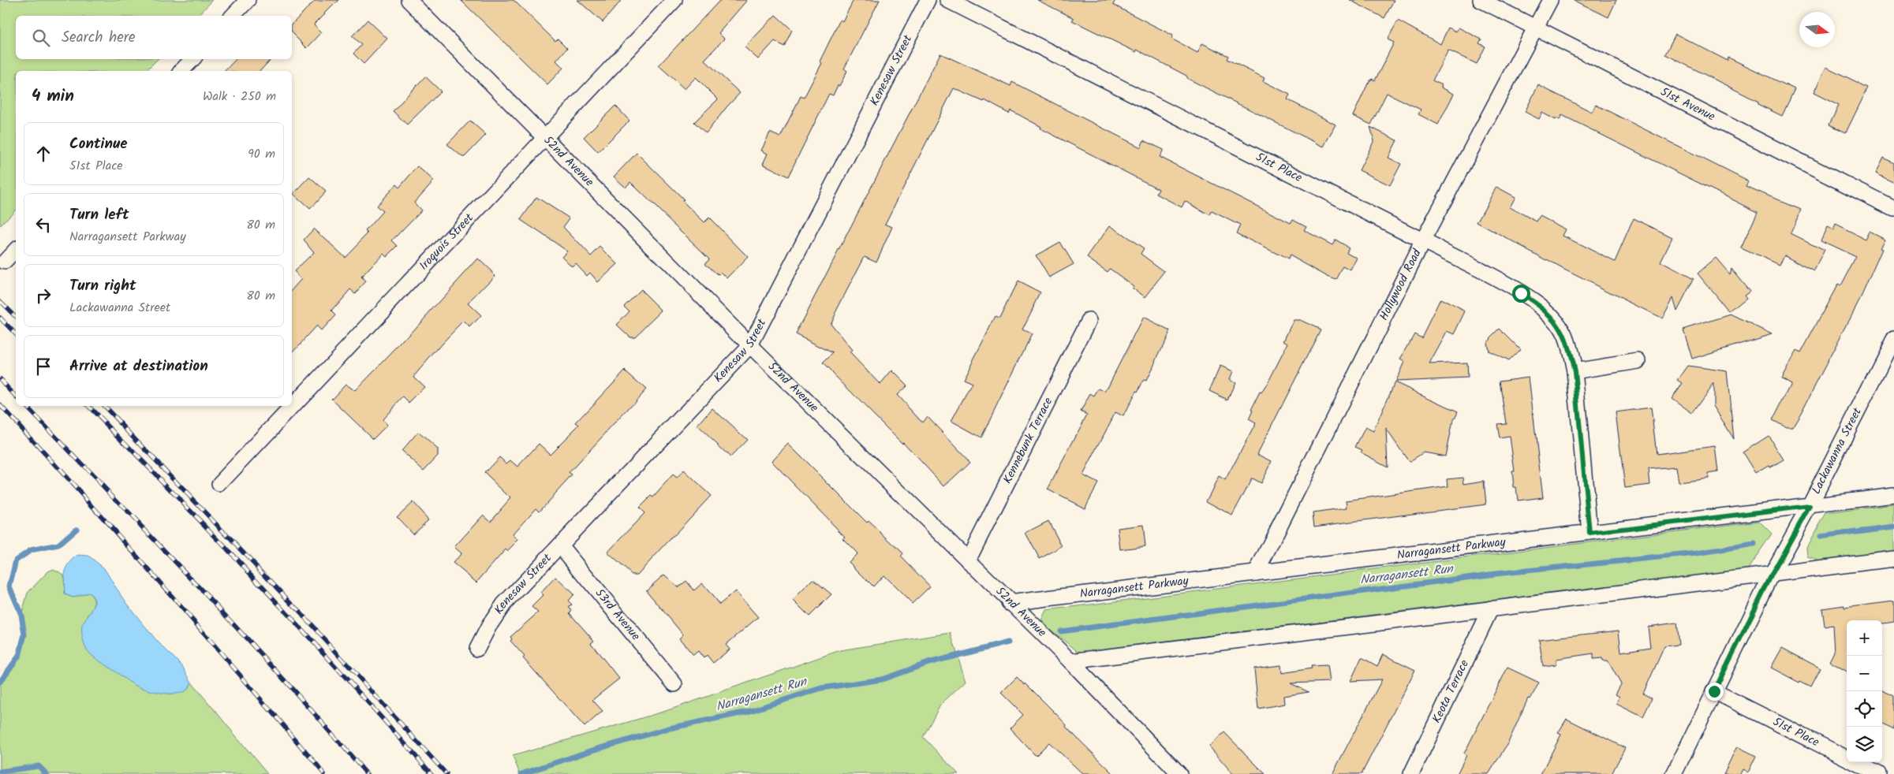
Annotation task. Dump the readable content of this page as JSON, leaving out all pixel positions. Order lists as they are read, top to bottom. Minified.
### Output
{"streets":{"street":["Kenesaw Street","51st Avenue","52nd Avenue","51st Place","Iroquois Street","Hollywood Road","Kennebunk Terrace","Lackawanna Street","Narragansett Parkway","53rd Avenue","Keota Terrace"]},"crossings":[["Kenesaw Street","52nd Avenue"],["Kenesaw Street","53rd Avenue"],["51st Avenue","Hollywood Road"],["52nd Avenue","Iroquois Street"],["52nd Avenue","Kennebunk Terrace"],["52nd Avenue","Narragansett Parkway"],["51st Place","Hollywood Road"],["51st Place","Lackawanna Street"],["51st Place","Narragansett Parkway"],["Hollywood Road","Narragansett Parkway"],["Lackawanna Street","Narragansett Parkway"]],"water":["Narragansett Run"],"north":"right","page":{"search":"Search here","heading":["4 min","Walk · 250 m"],"list":[["Continue","51st Place","90 m"],["Turn left","Narragansett Parkway","80 m"],["Turn right","Lackawanna Street","80 m"],"Arrive at destination"],"map_buttons":["+","−"]}}
